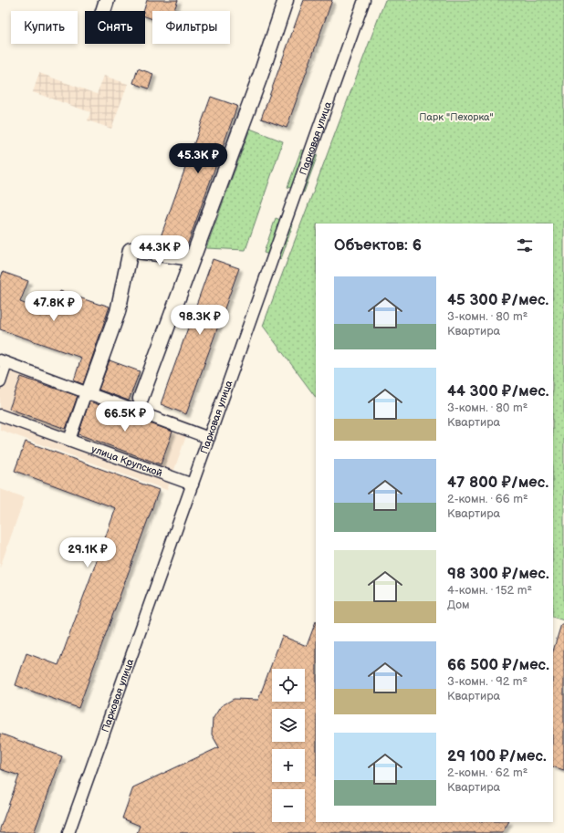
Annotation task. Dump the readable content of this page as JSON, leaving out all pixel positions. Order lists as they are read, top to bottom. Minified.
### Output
{"streets":{"street":["Парковая улица","улица Крупской"]},"crossings":[["Парковая улица","улица Крупской"]],"parks":["Парк \"Пехорка\""],"page":{"chip":["Купить","Снять","Фильтры"],"price":["45.3K ₽","44.3K ₽","47.8K ₽","98.3K ₽","66.5K ₽","29.1K ₽"],"heading":"Объектов: 6","list":[{"name":"45 300 ₽/мес.","note":"3-комн. · 80 m² · Квартира"},{"name":"44 300 ₽/мес.","note":"3-комн. · 80 m² · Квартира"},{"name":"47 800 ₽/мес.","note":"2-комн. · 66 m² · Квартира"},{"name":"98 300 ₽/мес.","note":"4-комн. · 152 m² · Дом"},{"name":"66 500 ₽/мес.","note":"3-комн. · 92 m² · Квартира"},{"name":"29 100 ₽/мес.","note":"2-комн. · 62 m² · Квартира"}],"map_buttons":["+","−"]}}
